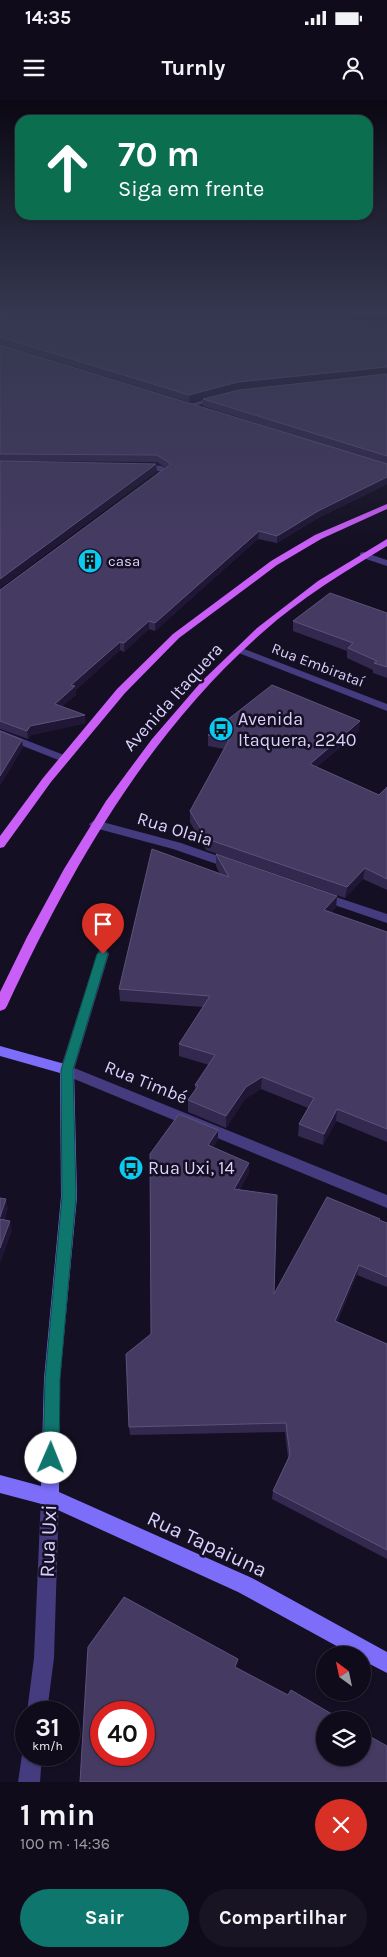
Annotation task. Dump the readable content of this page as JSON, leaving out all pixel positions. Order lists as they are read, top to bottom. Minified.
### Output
{"streets":{"main road":["Avenida Itaquera"],"street":["Rua Embirataí","Rua Olaia","Rua Timbé","Rua Uxi","Rua Tapaiuna"]},"crossings":[["Rua Embirataí","Avenida Itaquera"],["Avenida Itaquera","Rua Olaia"],["Rua Timbé","Rua Uxi"],["Rua Uxi","Rua Tapaiuna"]],"places":{"building":["casa"],"bus stop":["Avenida Itaquera, 2240","Rua Uxi, 14"]},"north":"top left","page":{"status":"14:35","header":"Turnly","turn":["70 m","Siga em frente"],"speed":"31 km/h","limit":"40","heading":["1 min","100 m · 14:36"],"buttons":["Sair","Compartilhar"]}}
